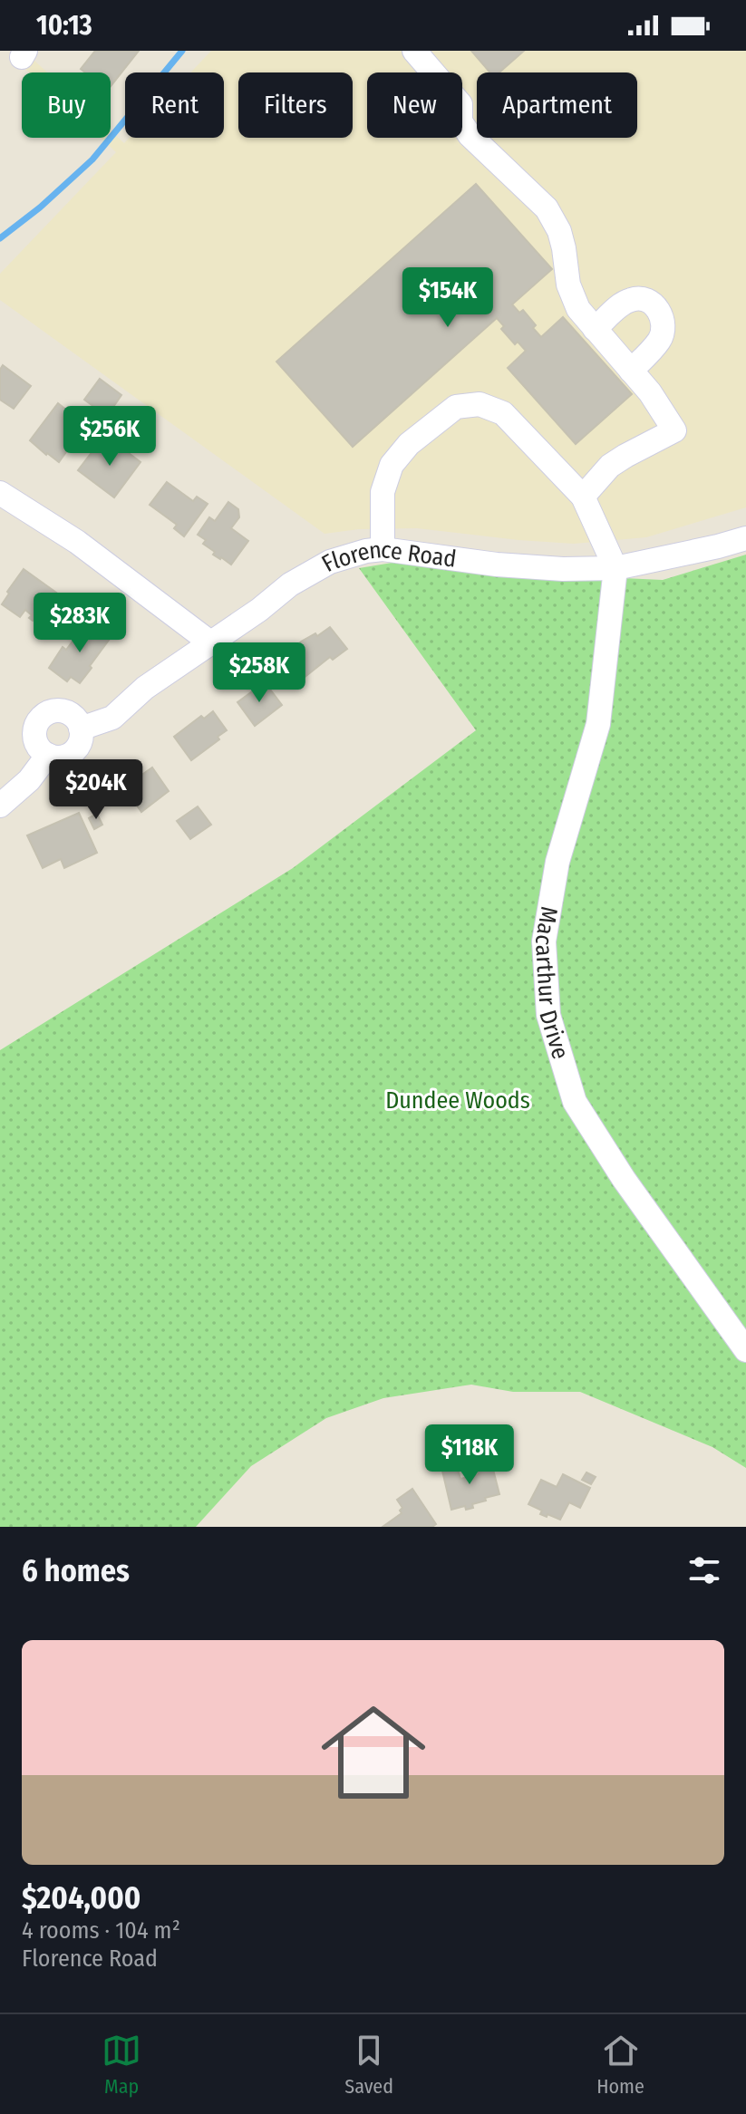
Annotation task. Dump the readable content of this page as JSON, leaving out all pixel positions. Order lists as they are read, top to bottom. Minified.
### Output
{"streets":{"street":["Florence Road","Macarthur Drive"]},"crossings":[["Florence Road","Macarthur Drive"]],"parks":["Dundee Woods"],"page":{"status":"10:13","chip":["Buy","Rent","Filters","New","Apartment"],"price":["$154K","$256K","$283K","$258K","$204K","$118K"],"heading":"6 homes","list":[{"name":"$204,000","note":"4 rooms · 104 m² · Florence Road"}],"tabs":["Map","Saved","Home"]}}
